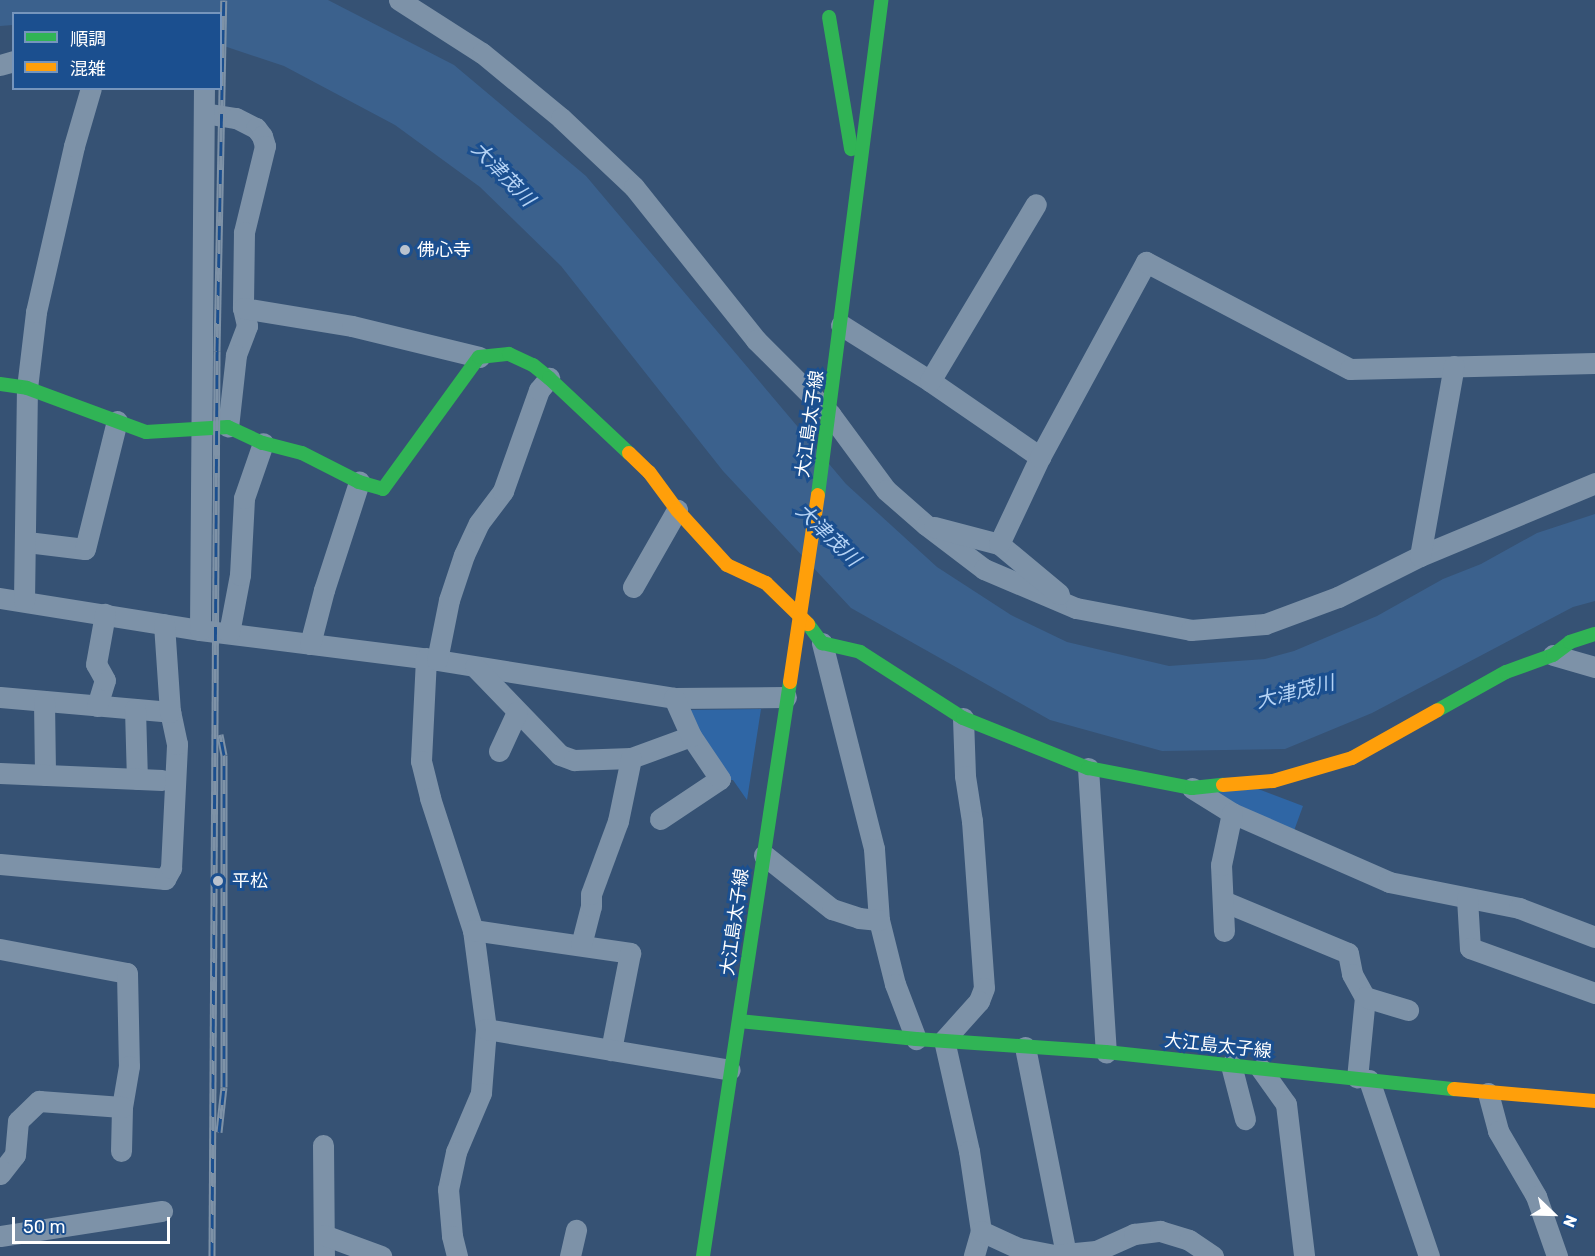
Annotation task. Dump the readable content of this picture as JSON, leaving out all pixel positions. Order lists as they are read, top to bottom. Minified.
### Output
{"streets":{"street":["大江島太子線"]},"water":["大津茂川"],"places":["佛心寺","平松"],"legend":["順調","混雑"],"scale_bar":"50 m","north":"bottom right"}
